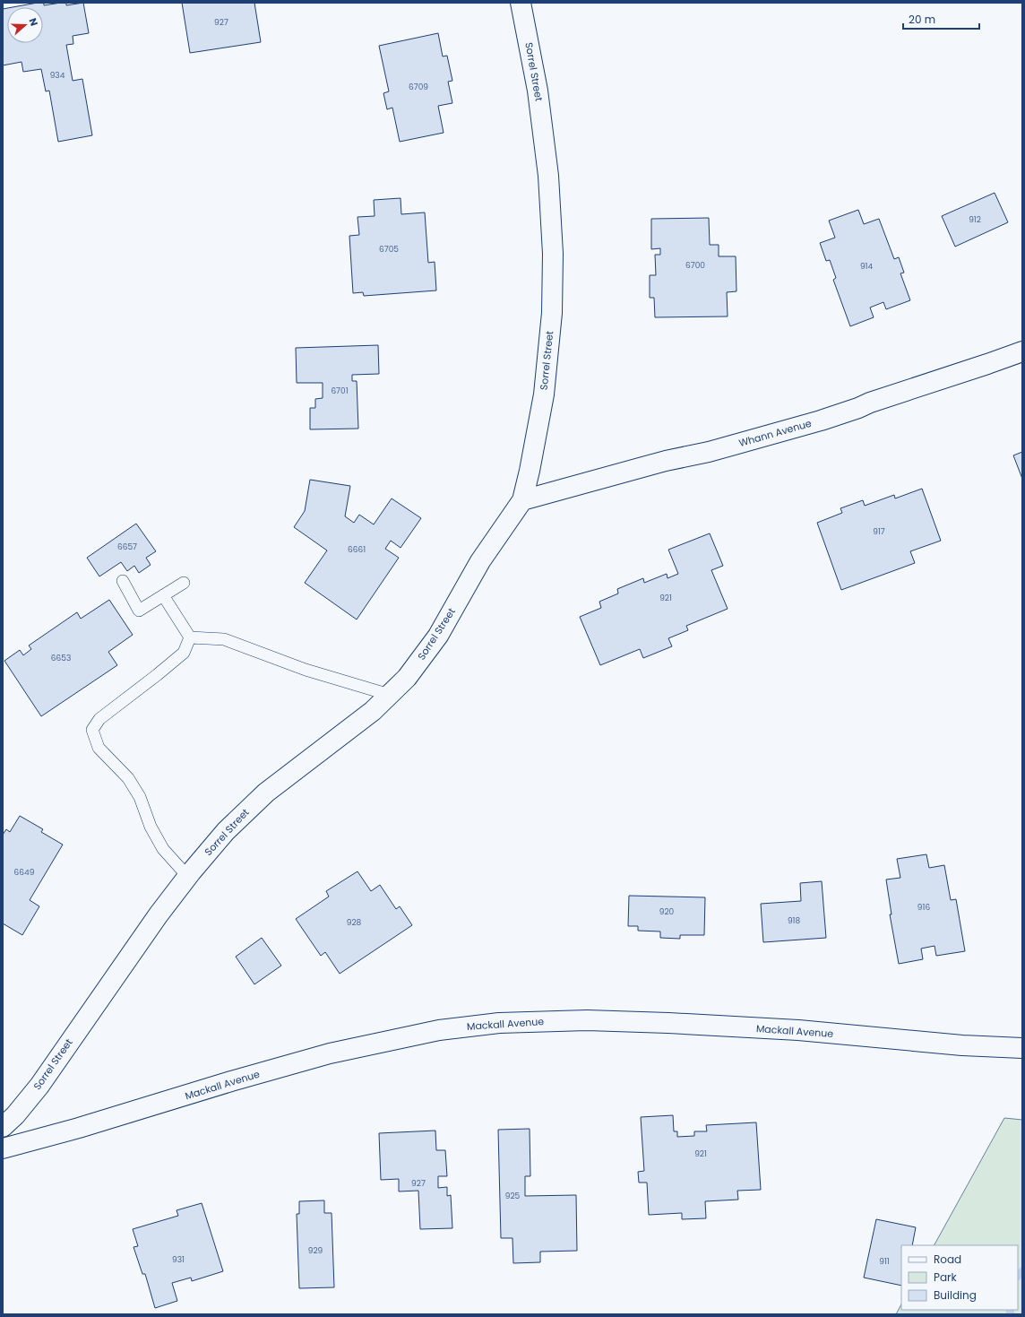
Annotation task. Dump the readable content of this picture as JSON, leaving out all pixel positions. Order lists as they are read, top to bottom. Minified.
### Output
{"streets":{"street":["Sorrel Street","Whann Avenue","Mackall Avenue"]},"crossings":[["Sorrel Street","Whann Avenue"]],"house_numbers":["927","934","6709","912","6705","6700","914","6701","917","6657","6661","921","6653","6649","916","920","918","928","921","927","925","929","931","911"],"legend":["Road","Park","Building"],"scale_bar":"20 m","north":"right"}
